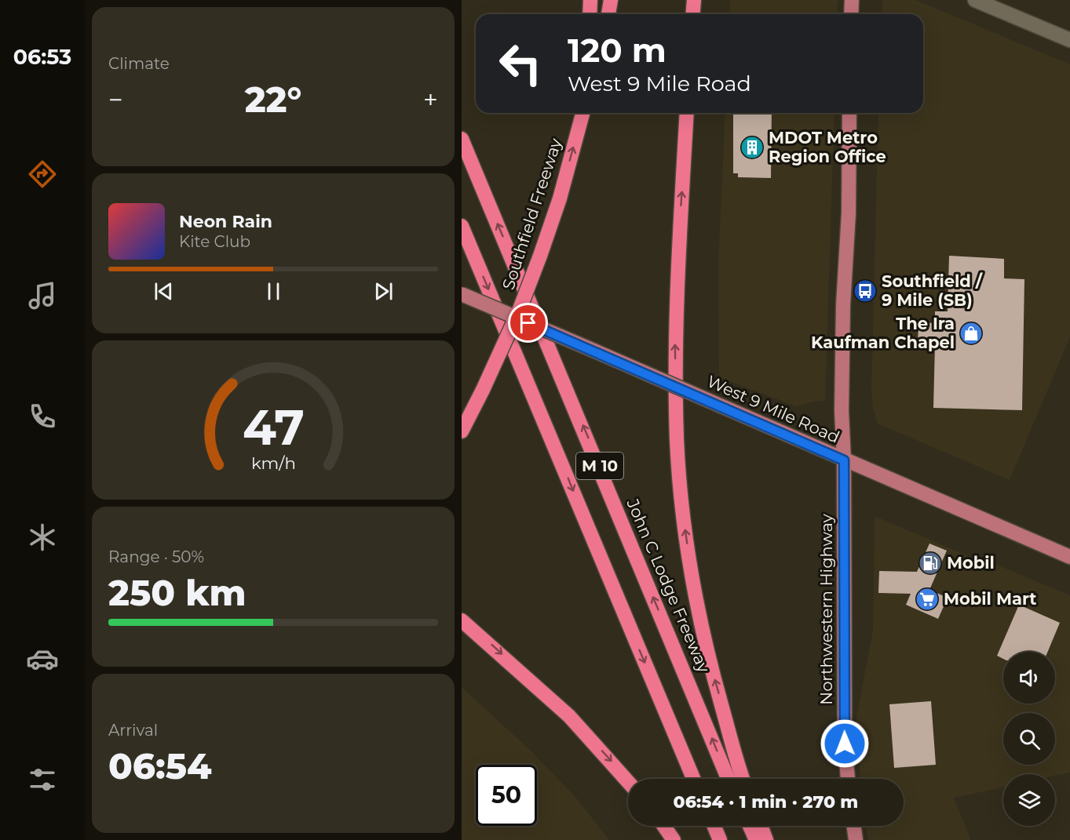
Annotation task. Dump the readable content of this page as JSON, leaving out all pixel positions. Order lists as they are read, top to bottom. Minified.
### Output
{"streets":{"highway":["Southfield Freeway","M 10","John C Lodge Freeway"],"main road":["West 9 Mile Road","Northwestern Highway"]},"crossings":[["West 9 Mile Road","Northwestern Highway"]],"one_way":["Southfield Freeway"],"places":{"building":["MDOT Metro Region Office"],"bus stop":["Southfield / 9 Mile (SB)"],"shop":["The Ira Kaufman Chapel"],"fuel station":["Mobil"],"supermarket":["Mobil Mart"]},"page":{"tabs":"06:53","tile":["Climate",["Range · 50%","250 km"],["Arrival","06:54"]],"turn":["120 m","West 9 Mile Road"],"heat":["−","22°","+"],"song":["Neon Rain","Kite Club"],"limit":"50","trip":"06:54 · 1 min · 270 m","gauge":["47","km/h"]}}
